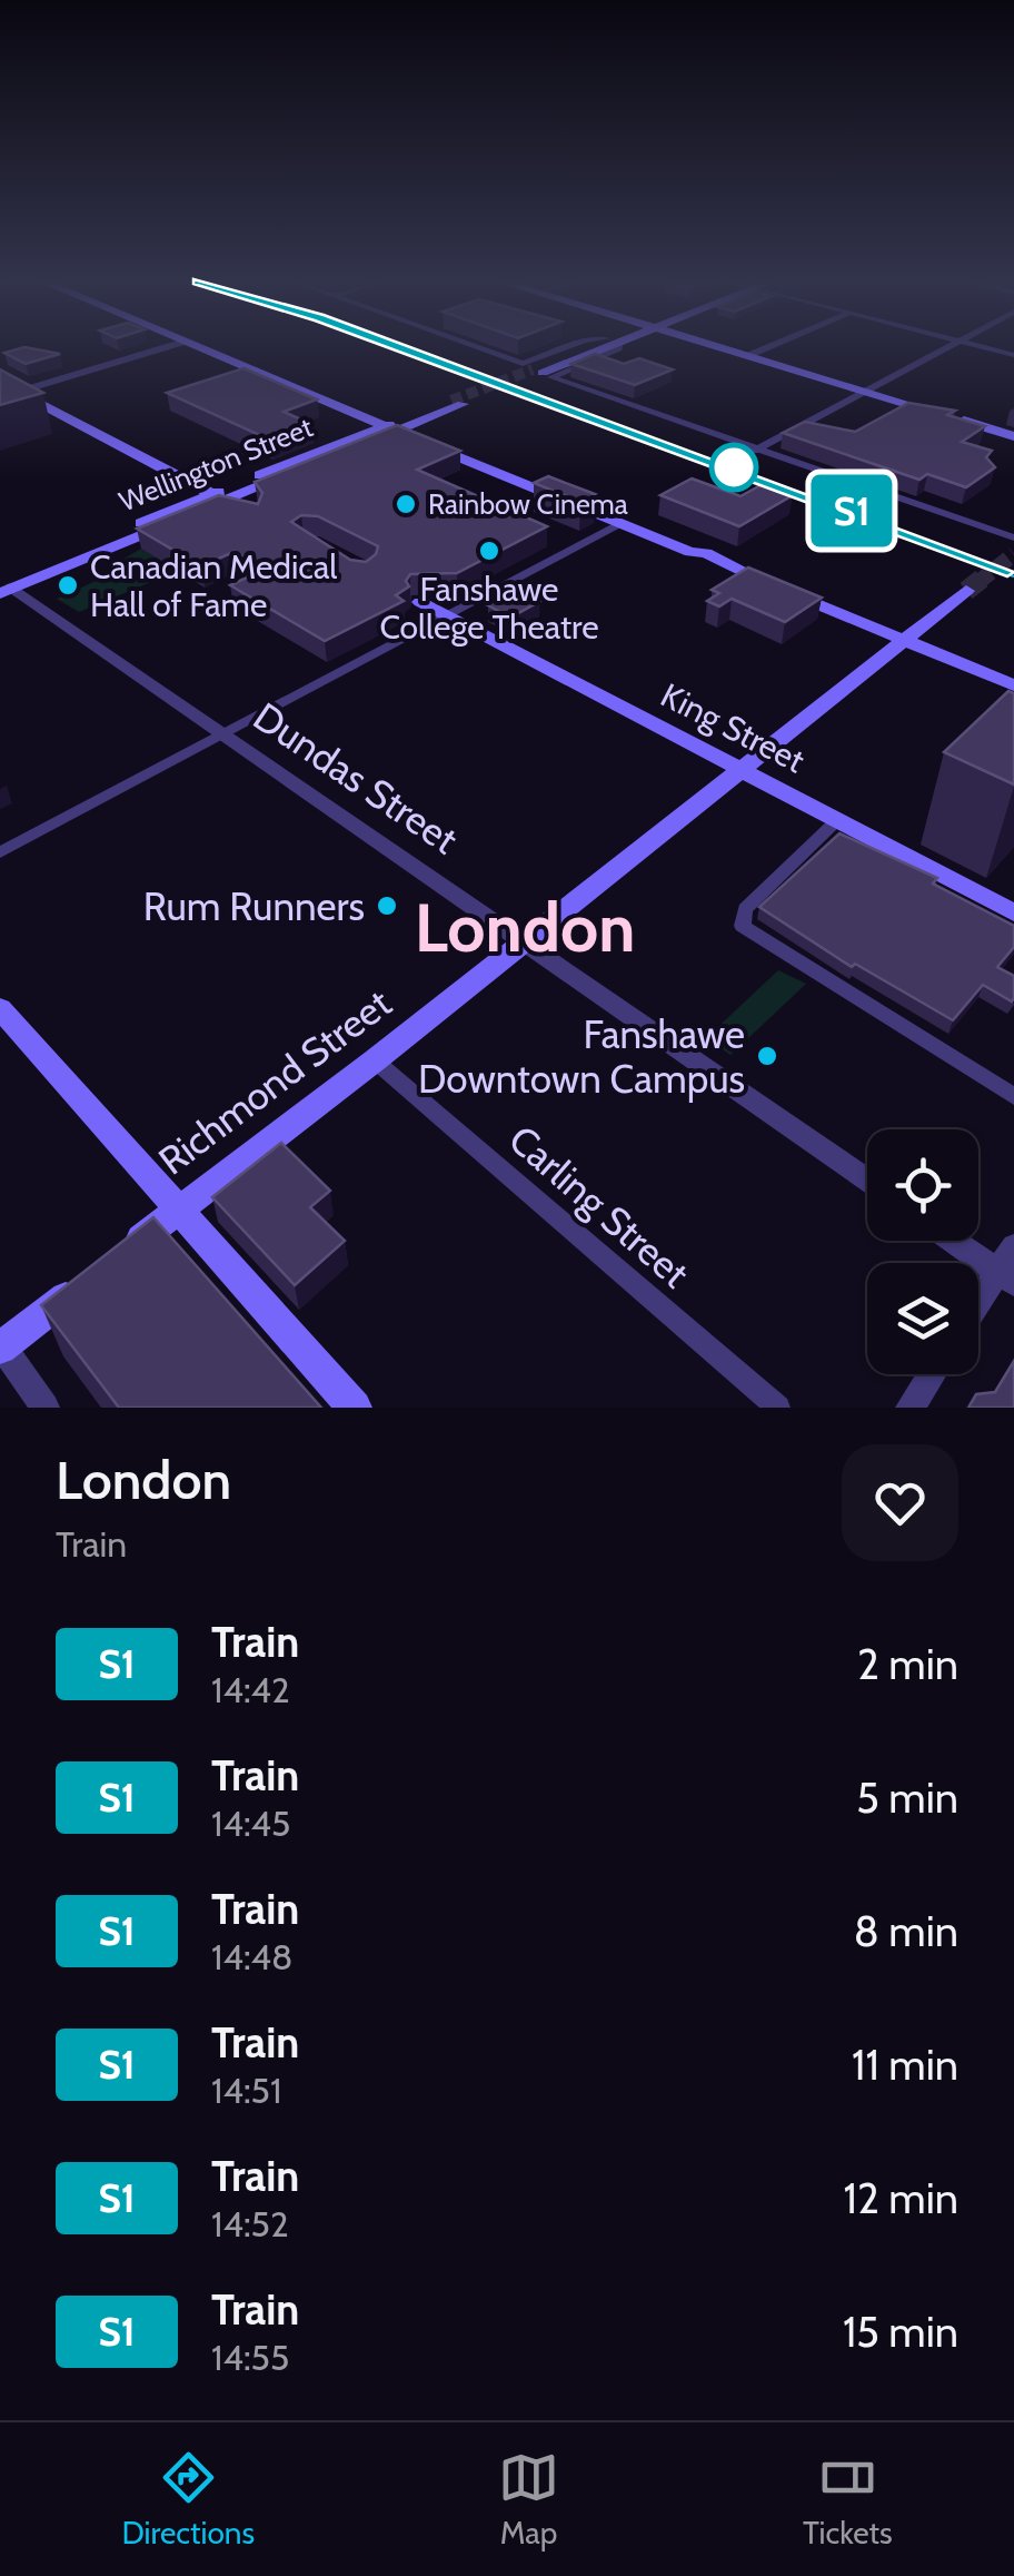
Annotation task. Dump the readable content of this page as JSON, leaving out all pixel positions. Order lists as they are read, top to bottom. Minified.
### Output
{"streets":{"main road":["Wellington Street","King Street","Richmond Street"],"street":["Dundas Street","Carling Street"]},"crossings":[["Wellington Street","Dundas Street"],["King Street","Richmond Street"],["Dundas Street","Richmond Street"],["Richmond Street","Carling Street"]],"districts":["London"],"places":["Rainbow Cinema","Fanshawe College Theatre","Canadian Medical Hall of Fame","Rum Runners","Fanshawe Downtown Campus"],"page":{"on_map":"S1","heading":["London","Train"],"list":[{"mark":"S1","name":"Train","note":"14:42","value":"2 min"},{"mark":"S1","name":"Train","note":"14:45","value":"5 min"},{"mark":"S1","name":"Train","note":"14:48","value":"8 min"},{"mark":"S1","name":"Train","note":"14:51","value":"11 min"},{"mark":"S1","name":"Train","note":"14:52","value":"12 min"},{"mark":"S1","name":"Train","note":"14:55","value":"15 min"}],"tabs":["Directions","Map","Tickets"]}}
